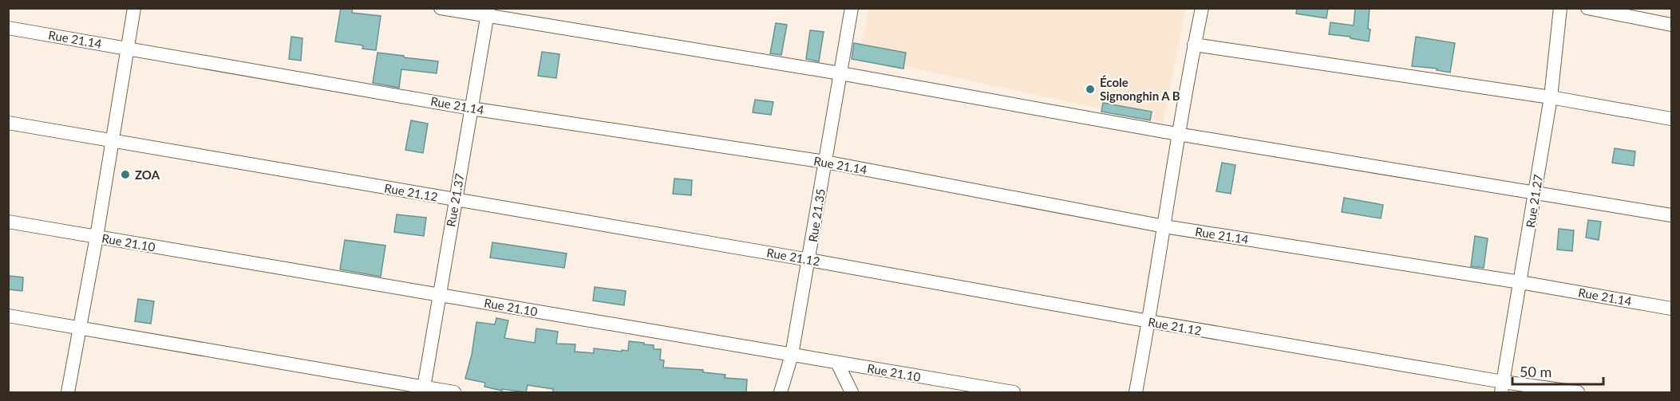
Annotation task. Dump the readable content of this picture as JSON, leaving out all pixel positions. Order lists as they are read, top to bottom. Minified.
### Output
{"streets":{"street":["Rue 21.14","Rue 21.12","Rue 21.37","Rue 21.27","Rue 21.35","Rue 21.10"]},"crossings":[["Rue 21.14","Rue 21.37"],["Rue 21.14","Rue 21.27"],["Rue 21.14","Rue 21.35"],["Rue 21.12","Rue 21.37"],["Rue 21.12","Rue 21.27"],["Rue 21.12","Rue 21.35"],["Rue 21.37","Rue 21.10"],["Rue 21.35","Rue 21.10"]],"places":["École Signonghin A B","ZOA"],"scale_bar":"50 m"}
